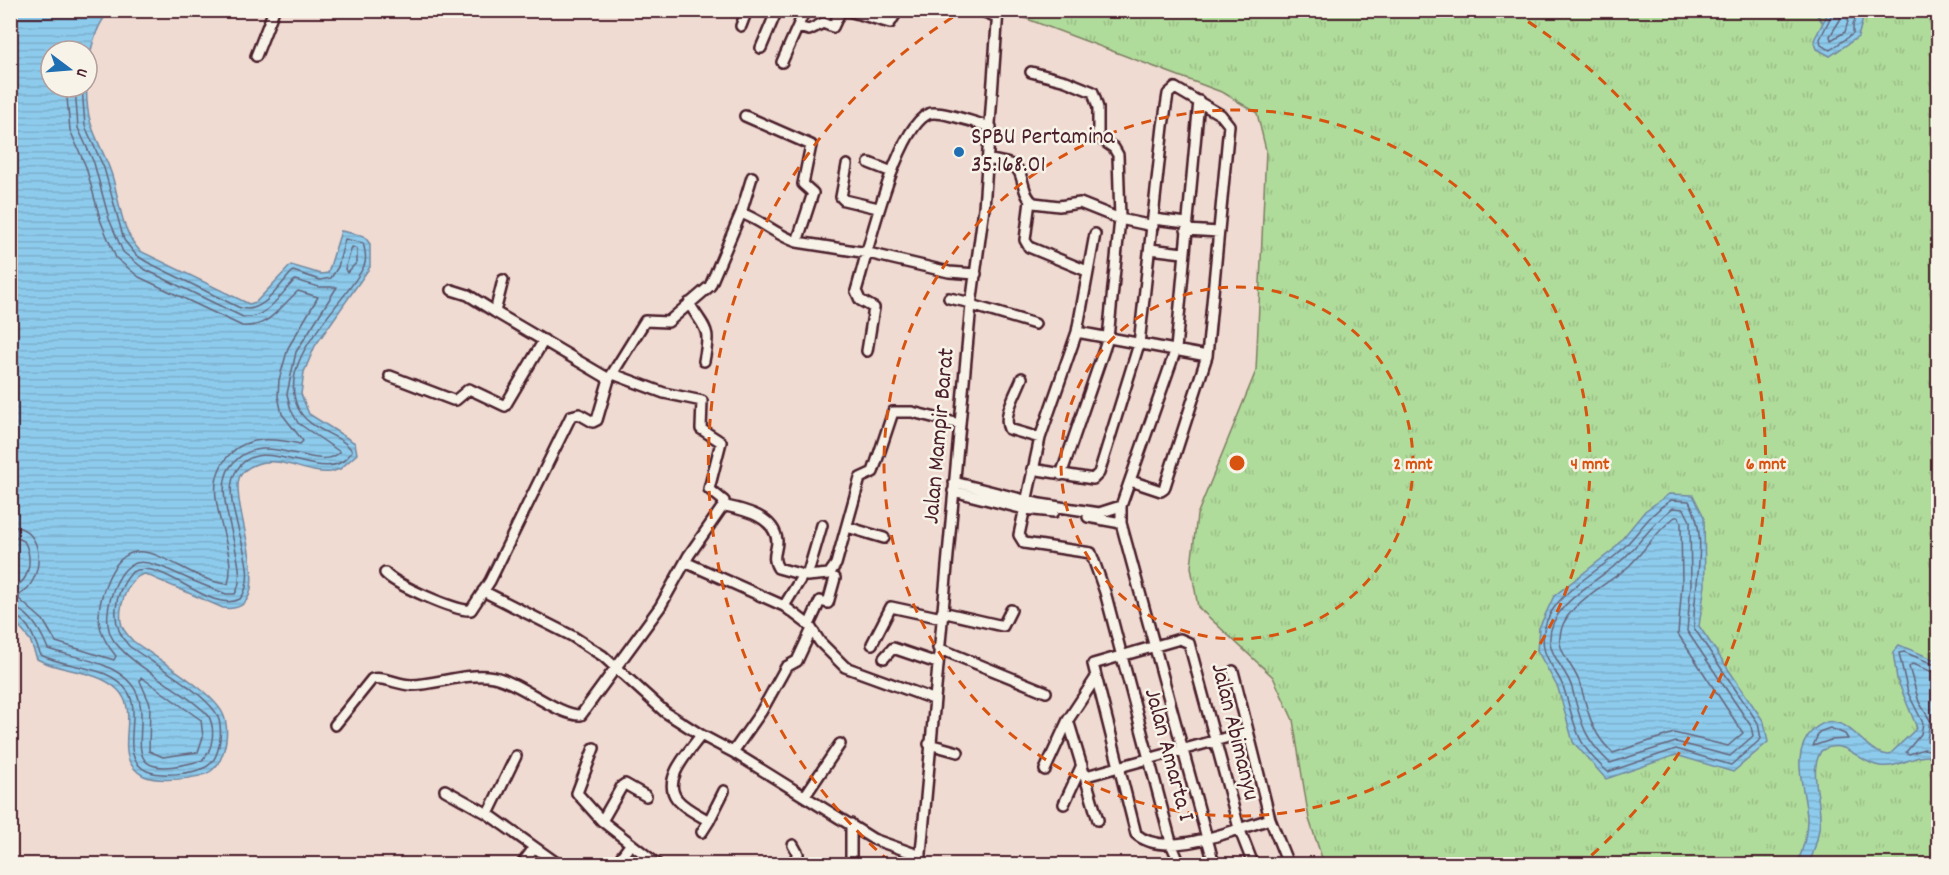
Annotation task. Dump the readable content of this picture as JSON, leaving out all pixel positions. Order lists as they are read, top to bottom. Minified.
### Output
{"streets":{"street":["Jalan Mampir Barat","Jalan Abimanyu","Jalan Amarta I"]},"places":["SPBU Pertamina 35.168.01"],"north":"right","rings":["2 mnt","4 mnt","6 mnt"]}
